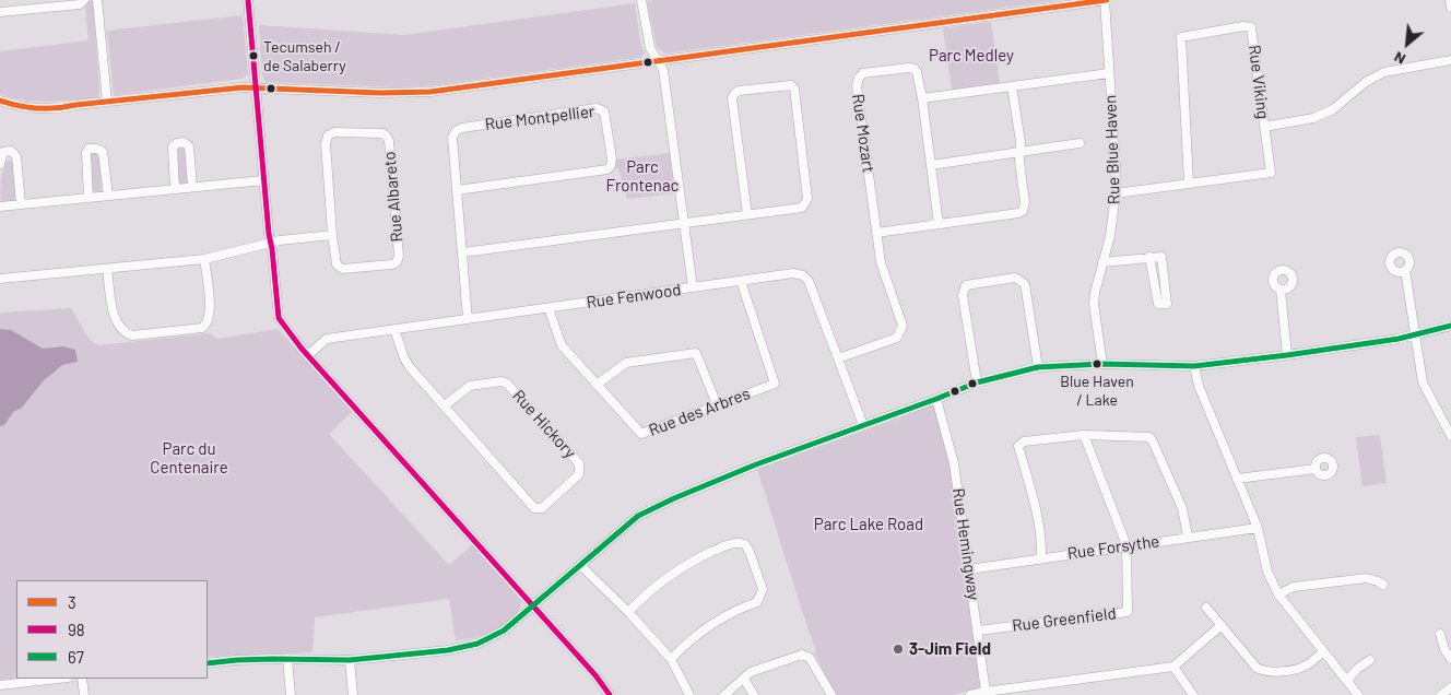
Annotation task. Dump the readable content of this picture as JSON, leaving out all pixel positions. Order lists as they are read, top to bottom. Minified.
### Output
{"streets":{"street":["Rue Viking","Rue Montpellier","Rue Mozart","Rue Blue Haven","Rue Albareto","Rue Fenwood","Rue des Arbres","Rue Hickory","Rue Hemingway","Rue Forsythe","Rue Greenfield"]},"crossings":[["Rue Viking","Rue Blue Haven"],["Rue Montpellier","Rue Fenwood"],["Rue Mozart","Rue Fenwood"],["Rue Fenwood","Rue des Arbres"],["Rue Fenwood","Rue Hickory"],["Rue Hemingway","Rue Forsythe"],["Rue Hemingway","Rue Greenfield"],["Rue Forsythe","Rue Greenfield"]],"parks":["Parc Medley","Parc Frontenac","Parc du Centenaire","Parc Lake Road"],"places":["Tecumseh / de Salaberry","Blue Haven / Lake","3-Jim Field"],"lines":["transit line 3","transit line 98","transit line 67"],"legend":["3","98","67"],"north":"bottom left"}
